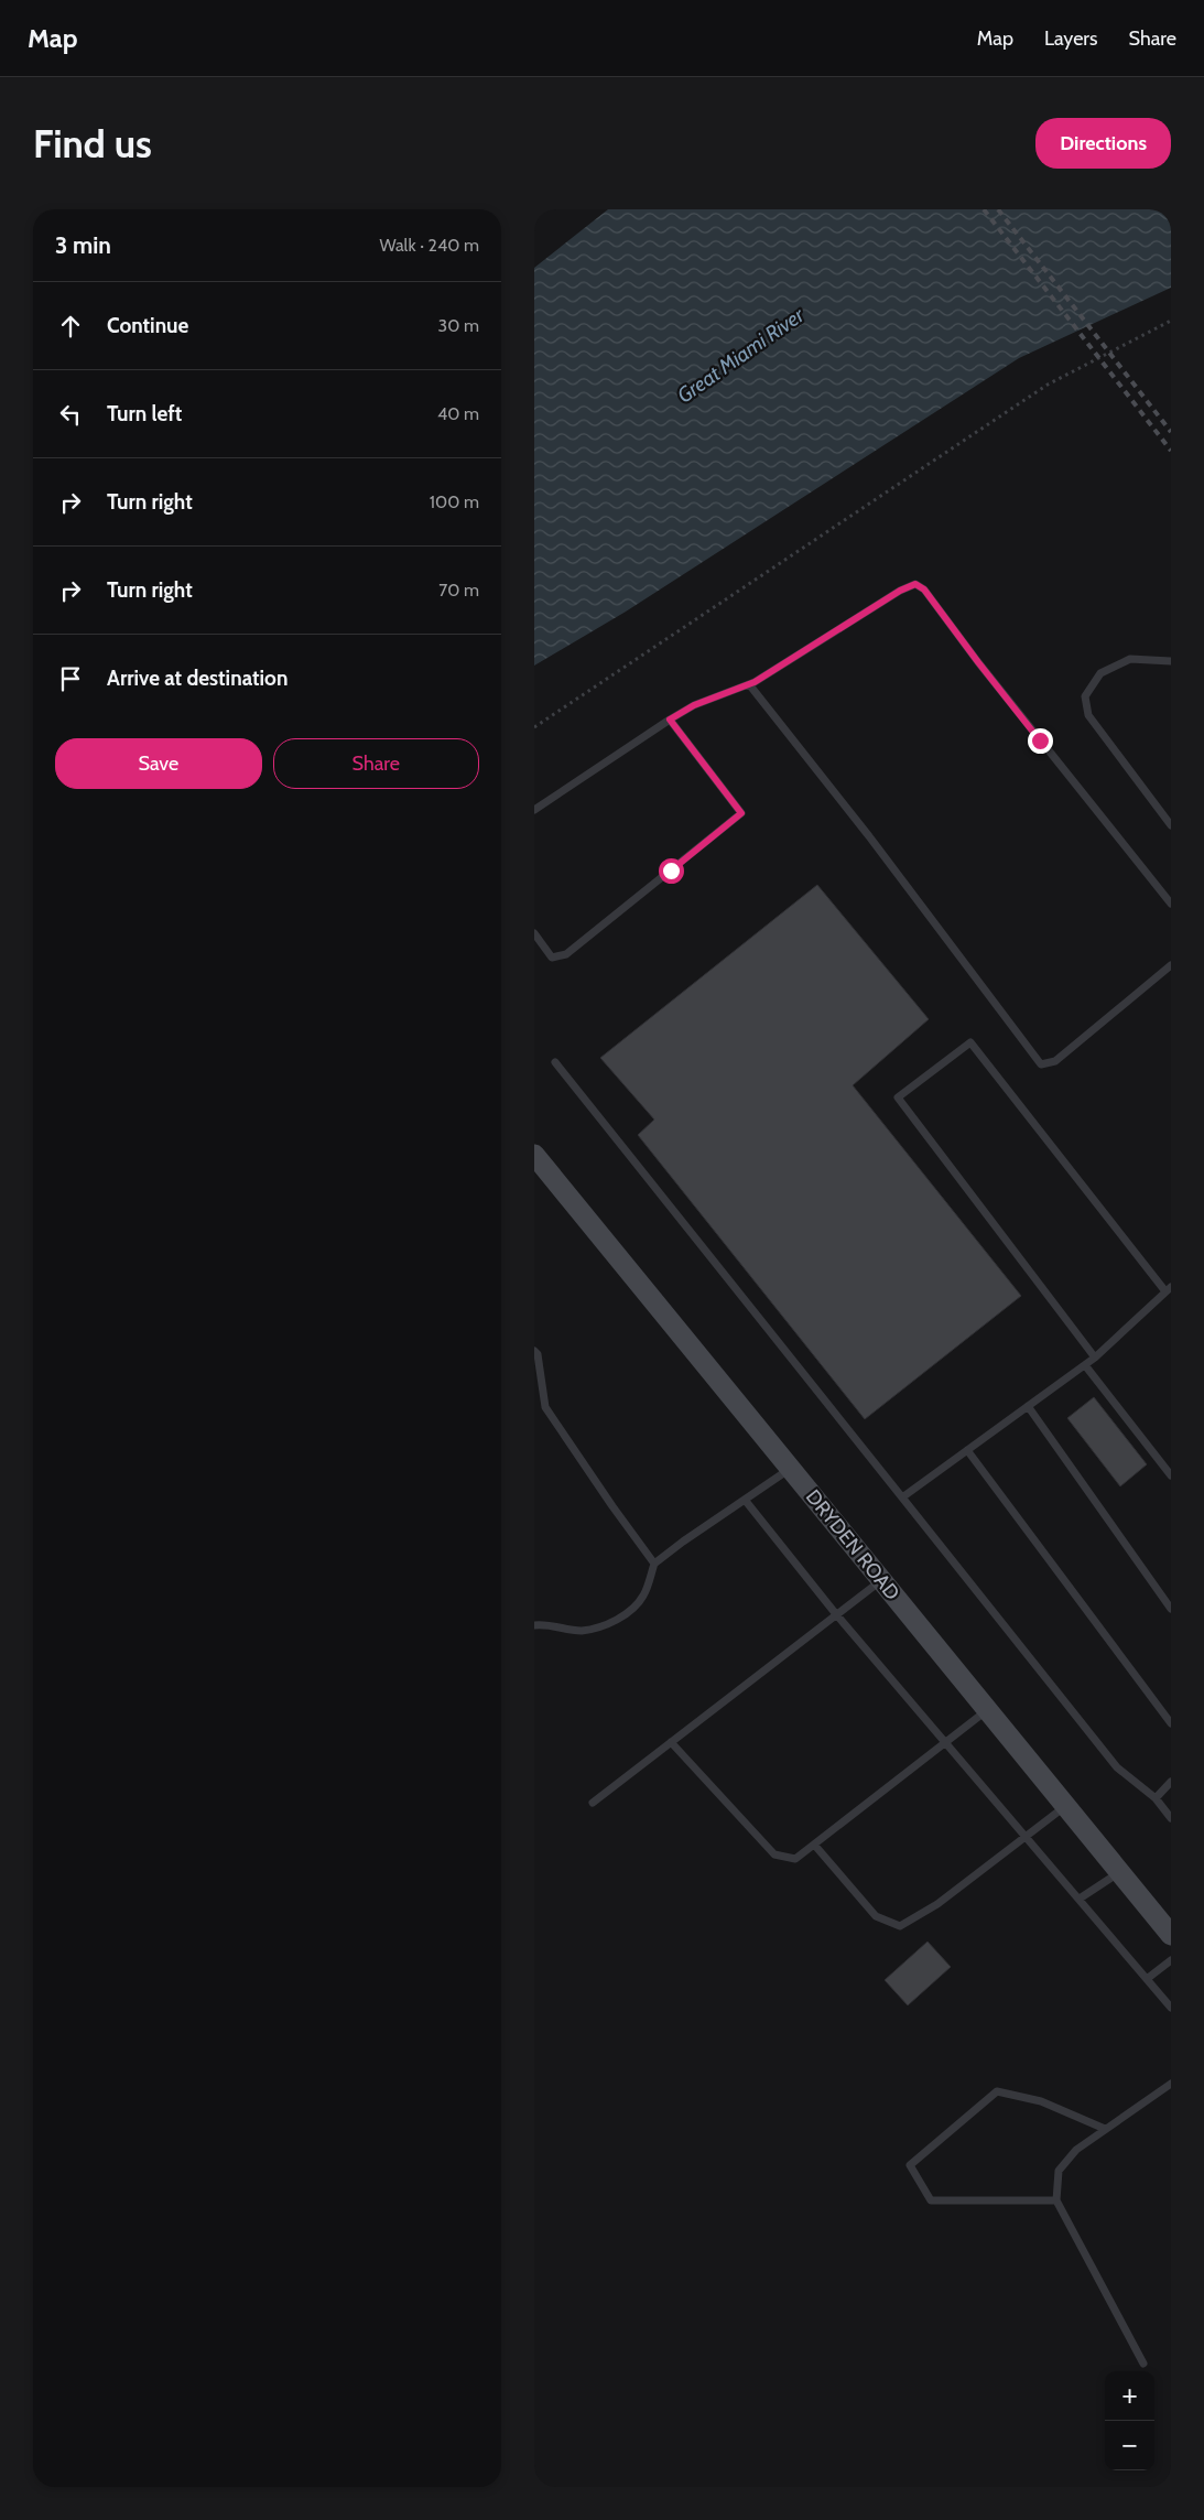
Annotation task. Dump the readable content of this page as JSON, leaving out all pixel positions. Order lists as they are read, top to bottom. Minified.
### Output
{"streets":{"main road":["DRYDEN ROAD"]},"water":["Great Miami River"],"page":{"header":"Map","nav":["Map","Layers","Share"],"buttons":["Directions",["Save","Share"]],"title":"Find us","heading":["3 min","Walk · 240 m"],"list":[["Continue","30 m"],["Turn left","40 m"],["Turn right","100 m"],["Turn right","70 m"],"Arrive at destination"],"map_buttons":["+","−"]}}
